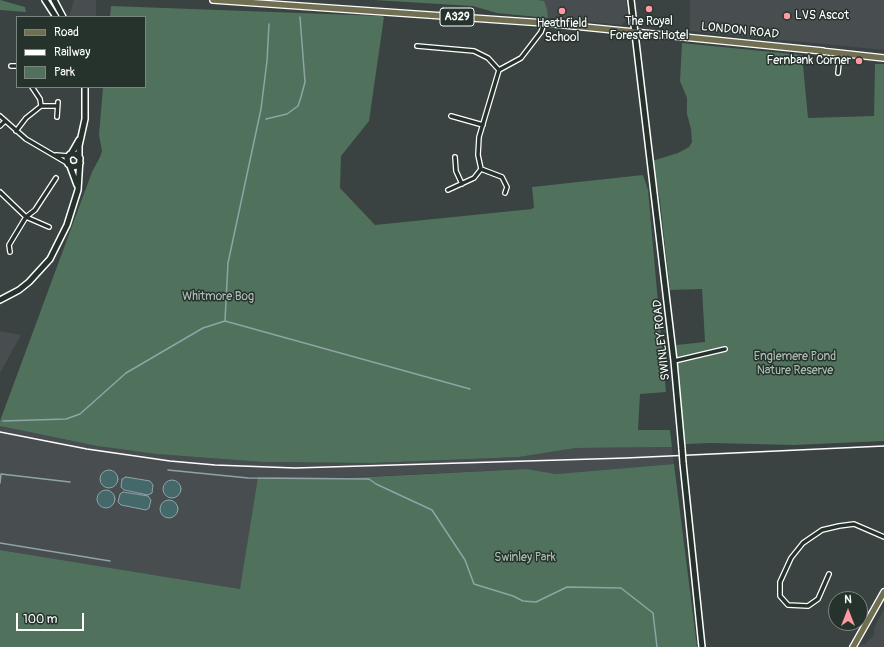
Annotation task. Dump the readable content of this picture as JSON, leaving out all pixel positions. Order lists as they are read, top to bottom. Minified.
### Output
{"streets":{"main road":["A329","LONDON ROAD","SWINLEY ROAD"]},"crossings":[["LONDON ROAD","SWINLEY ROAD"]],"parks":["Whitmore Bog","Englemere Pond Nature Reserve","Swinley Park"],"places":["The Royal Foresters Hotel","Heathfield School","LVS Ascot","Fernbank Corner"],"legend":["Road","Railway","Park"],"scale_bar":"100 m","north":"top"}
